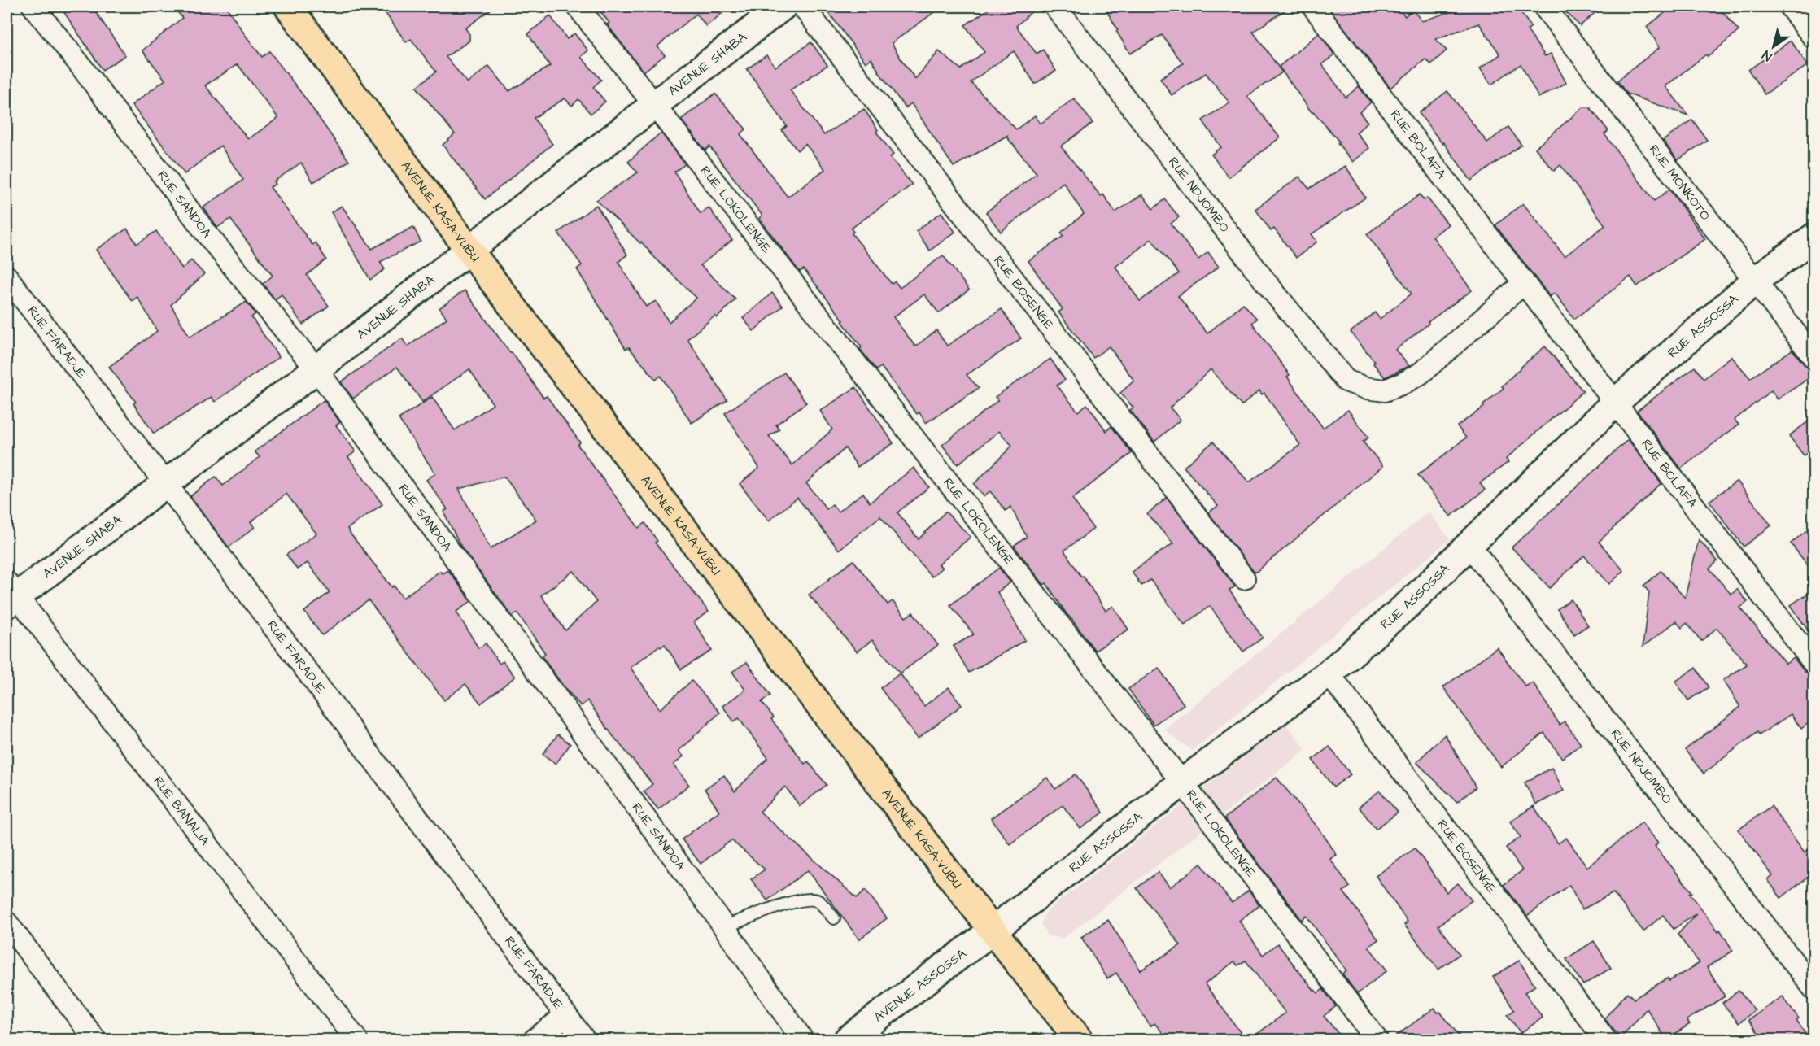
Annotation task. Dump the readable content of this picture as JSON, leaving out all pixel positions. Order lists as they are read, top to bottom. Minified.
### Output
{"streets":{"main road":["AVENUE KASA-VUBU"],"street":["AVENUE SHABA","RUE BOLAFA","RUE MONKOTO","RUE NDJOMBO","RUE SANDOA","RUE LOKOLENGE","RUE BOSENGE","RUE ASSOSSA","RUE FARADJE","RUE BANALIA","AVENUE ASSOSSA"]},"crossings":[["AVENUE SHABA","RUE SANDOA"],["AVENUE SHABA","RUE LOKOLENGE"],["AVENUE SHABA","AVENUE KASA-VUBU"],["AVENUE SHABA","RUE FARADJE"],["AVENUE SHABA","RUE BANALIA"],["RUE BOLAFA","RUE NDJOMBO"],["RUE BOLAFA","RUE ASSOSSA"],["RUE MONKOTO","RUE ASSOSSA"],["RUE NDJOMBO","RUE ASSOSSA"],["RUE LOKOLENGE","RUE ASSOSSA"],["AVENUE KASA-VUBU","RUE ASSOSSA"],["AVENUE KASA-VUBU","AVENUE ASSOSSA"],["RUE BOSENGE","RUE ASSOSSA"],["RUE ASSOSSA","AVENUE ASSOSSA"]],"north":"bottom left"}
